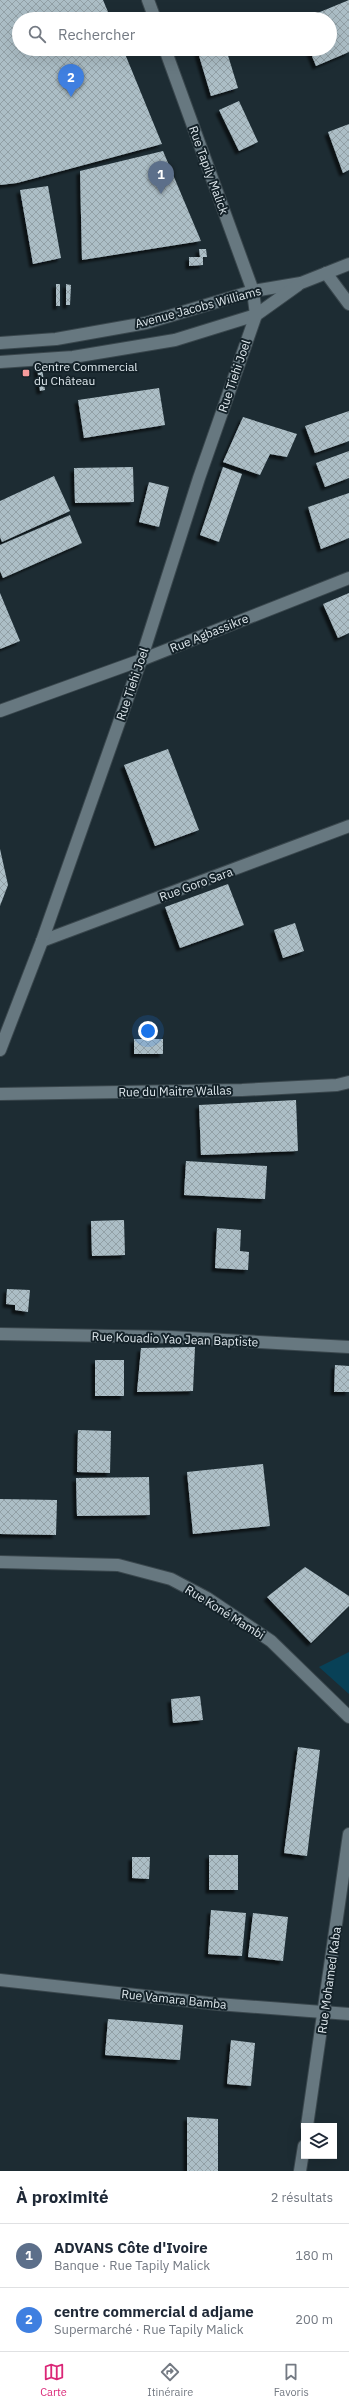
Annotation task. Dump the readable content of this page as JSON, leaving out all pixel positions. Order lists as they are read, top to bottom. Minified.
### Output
{"streets":{"street":["Rue Tapily Malick","Avenue Jacobs Williams","Rue Tiehi Joel","Rue Agbassikre","Rue Goro Sara","Rue du Maitre Wallas","Rue Kouadio Yao Jean Baptiste","Rue Koné Mambi","Rue Mohamed Kaba","Rue Vamara Bamba"]},"crossings":[["Rue Tapily Malick","Avenue Jacobs Williams"],["Rue Tapily Malick","Rue Tiehi Joel"],["Avenue Jacobs Williams","Rue Tiehi Joel"],["Rue Tiehi Joel","Rue Agbassikre"],["Rue Tiehi Joel","Rue Goro Sara"],["Rue Mohamed Kaba","Rue Vamara Bamba"]],"places":{"transit":["Centre Commercial du Château"]},"page":{"search":"Rechercher","pins":["2","1"],"heading":["À proximité","2 résultats"],"list":[{"mark":"1","name":"ADVANS Côte d'Ivoire","note":"Banque · Rue Tapily Malick","value":"180 m"},{"mark":"2","name":"centre commercial d adjame","note":"Supermarché · Rue Tapily Malick","value":"200 m"}],"nav":["Carte","Itinéraire","Favoris"]}}
